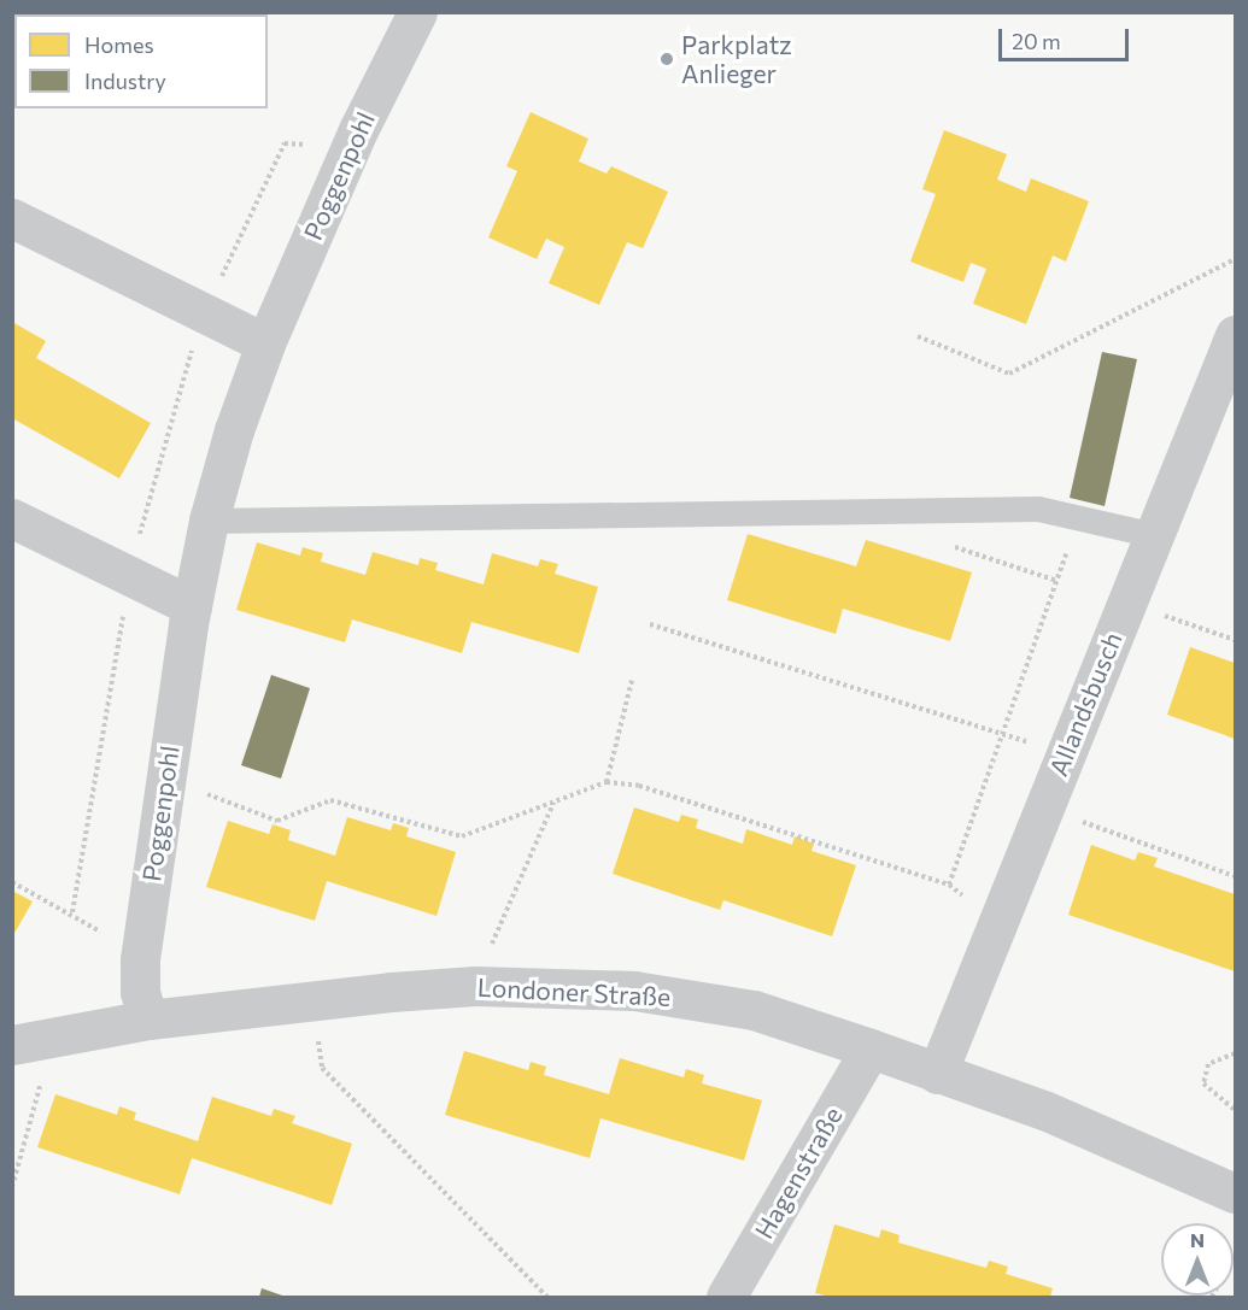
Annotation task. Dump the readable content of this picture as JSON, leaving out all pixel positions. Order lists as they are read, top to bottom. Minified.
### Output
{"streets":{"street":["Poggenpohl","Allandsbusch","Londoner Straße","Hagenstraße"]},"crossings":[["Poggenpohl","Londoner Straße"],["Allandsbusch","Londoner Straße"],["Londoner Straße","Hagenstraße"]],"places":["Parkplatz Anlieger"],"legend":["Homes","Industry"],"scale_bar":"20 m","north":"top"}
